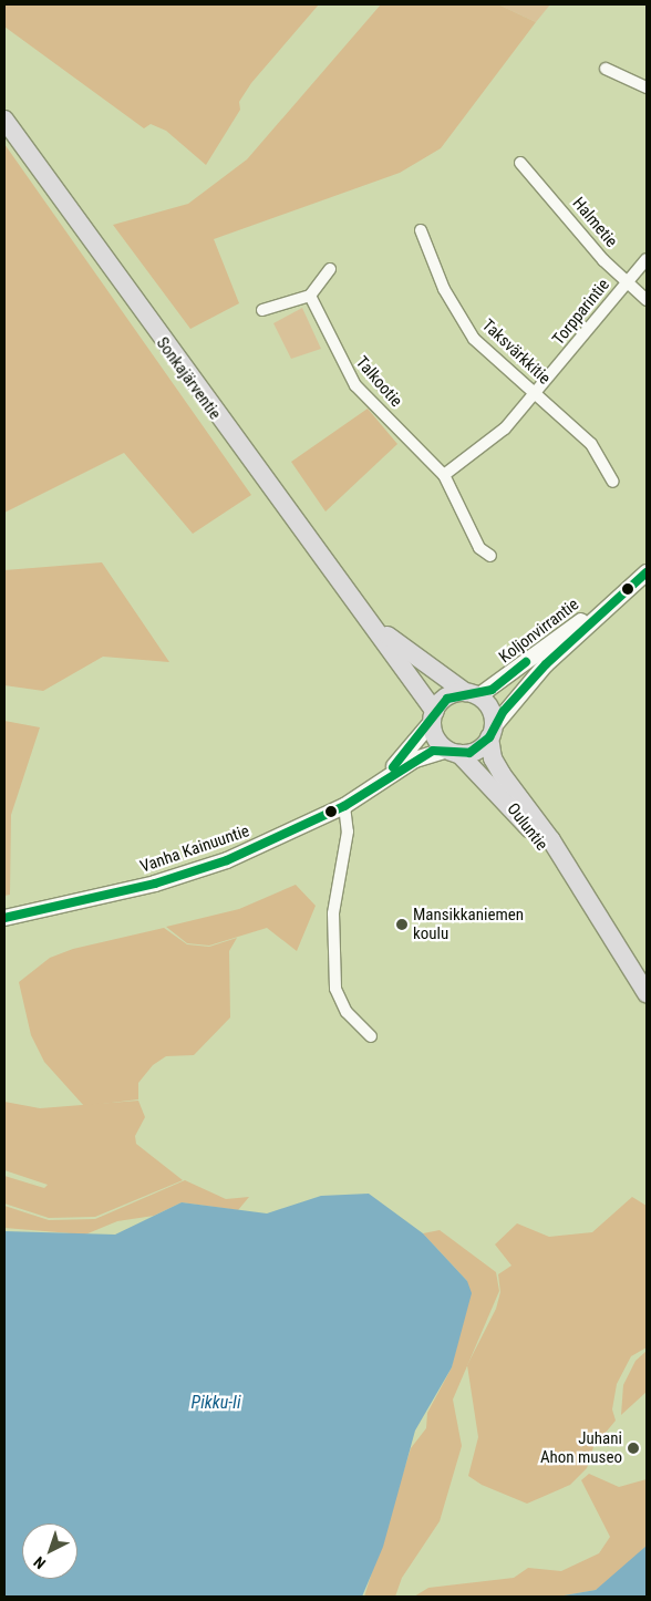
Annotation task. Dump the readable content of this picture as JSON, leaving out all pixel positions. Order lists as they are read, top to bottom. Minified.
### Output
{"streets":{"highway":["Sonkajärventie","Ouluntie"],"main road":["Koljonvirrantie","Vanha Kainuuntie"],"street":["Halmetie","Torpparintie","Taksvärkkitie","Talkootie"]},"crossings":[["Halmetie","Torpparintie"],["Torpparintie","Taksvärkkitie"],["Torpparintie","Talkootie"],["Sonkajärventie","Koljonvirrantie"],["Sonkajärventie","Ouluntie"],["Sonkajärventie","Vanha Kainuuntie"],["Koljonvirrantie","Ouluntie"],["Koljonvirrantie","Vanha Kainuuntie"],["Ouluntie","Vanha Kainuuntie"]],"water":["Pikku-Ii"],"places":["Mansikkaniemen koulu","Juhani Ahon museo"],"north":"bottom left"}
